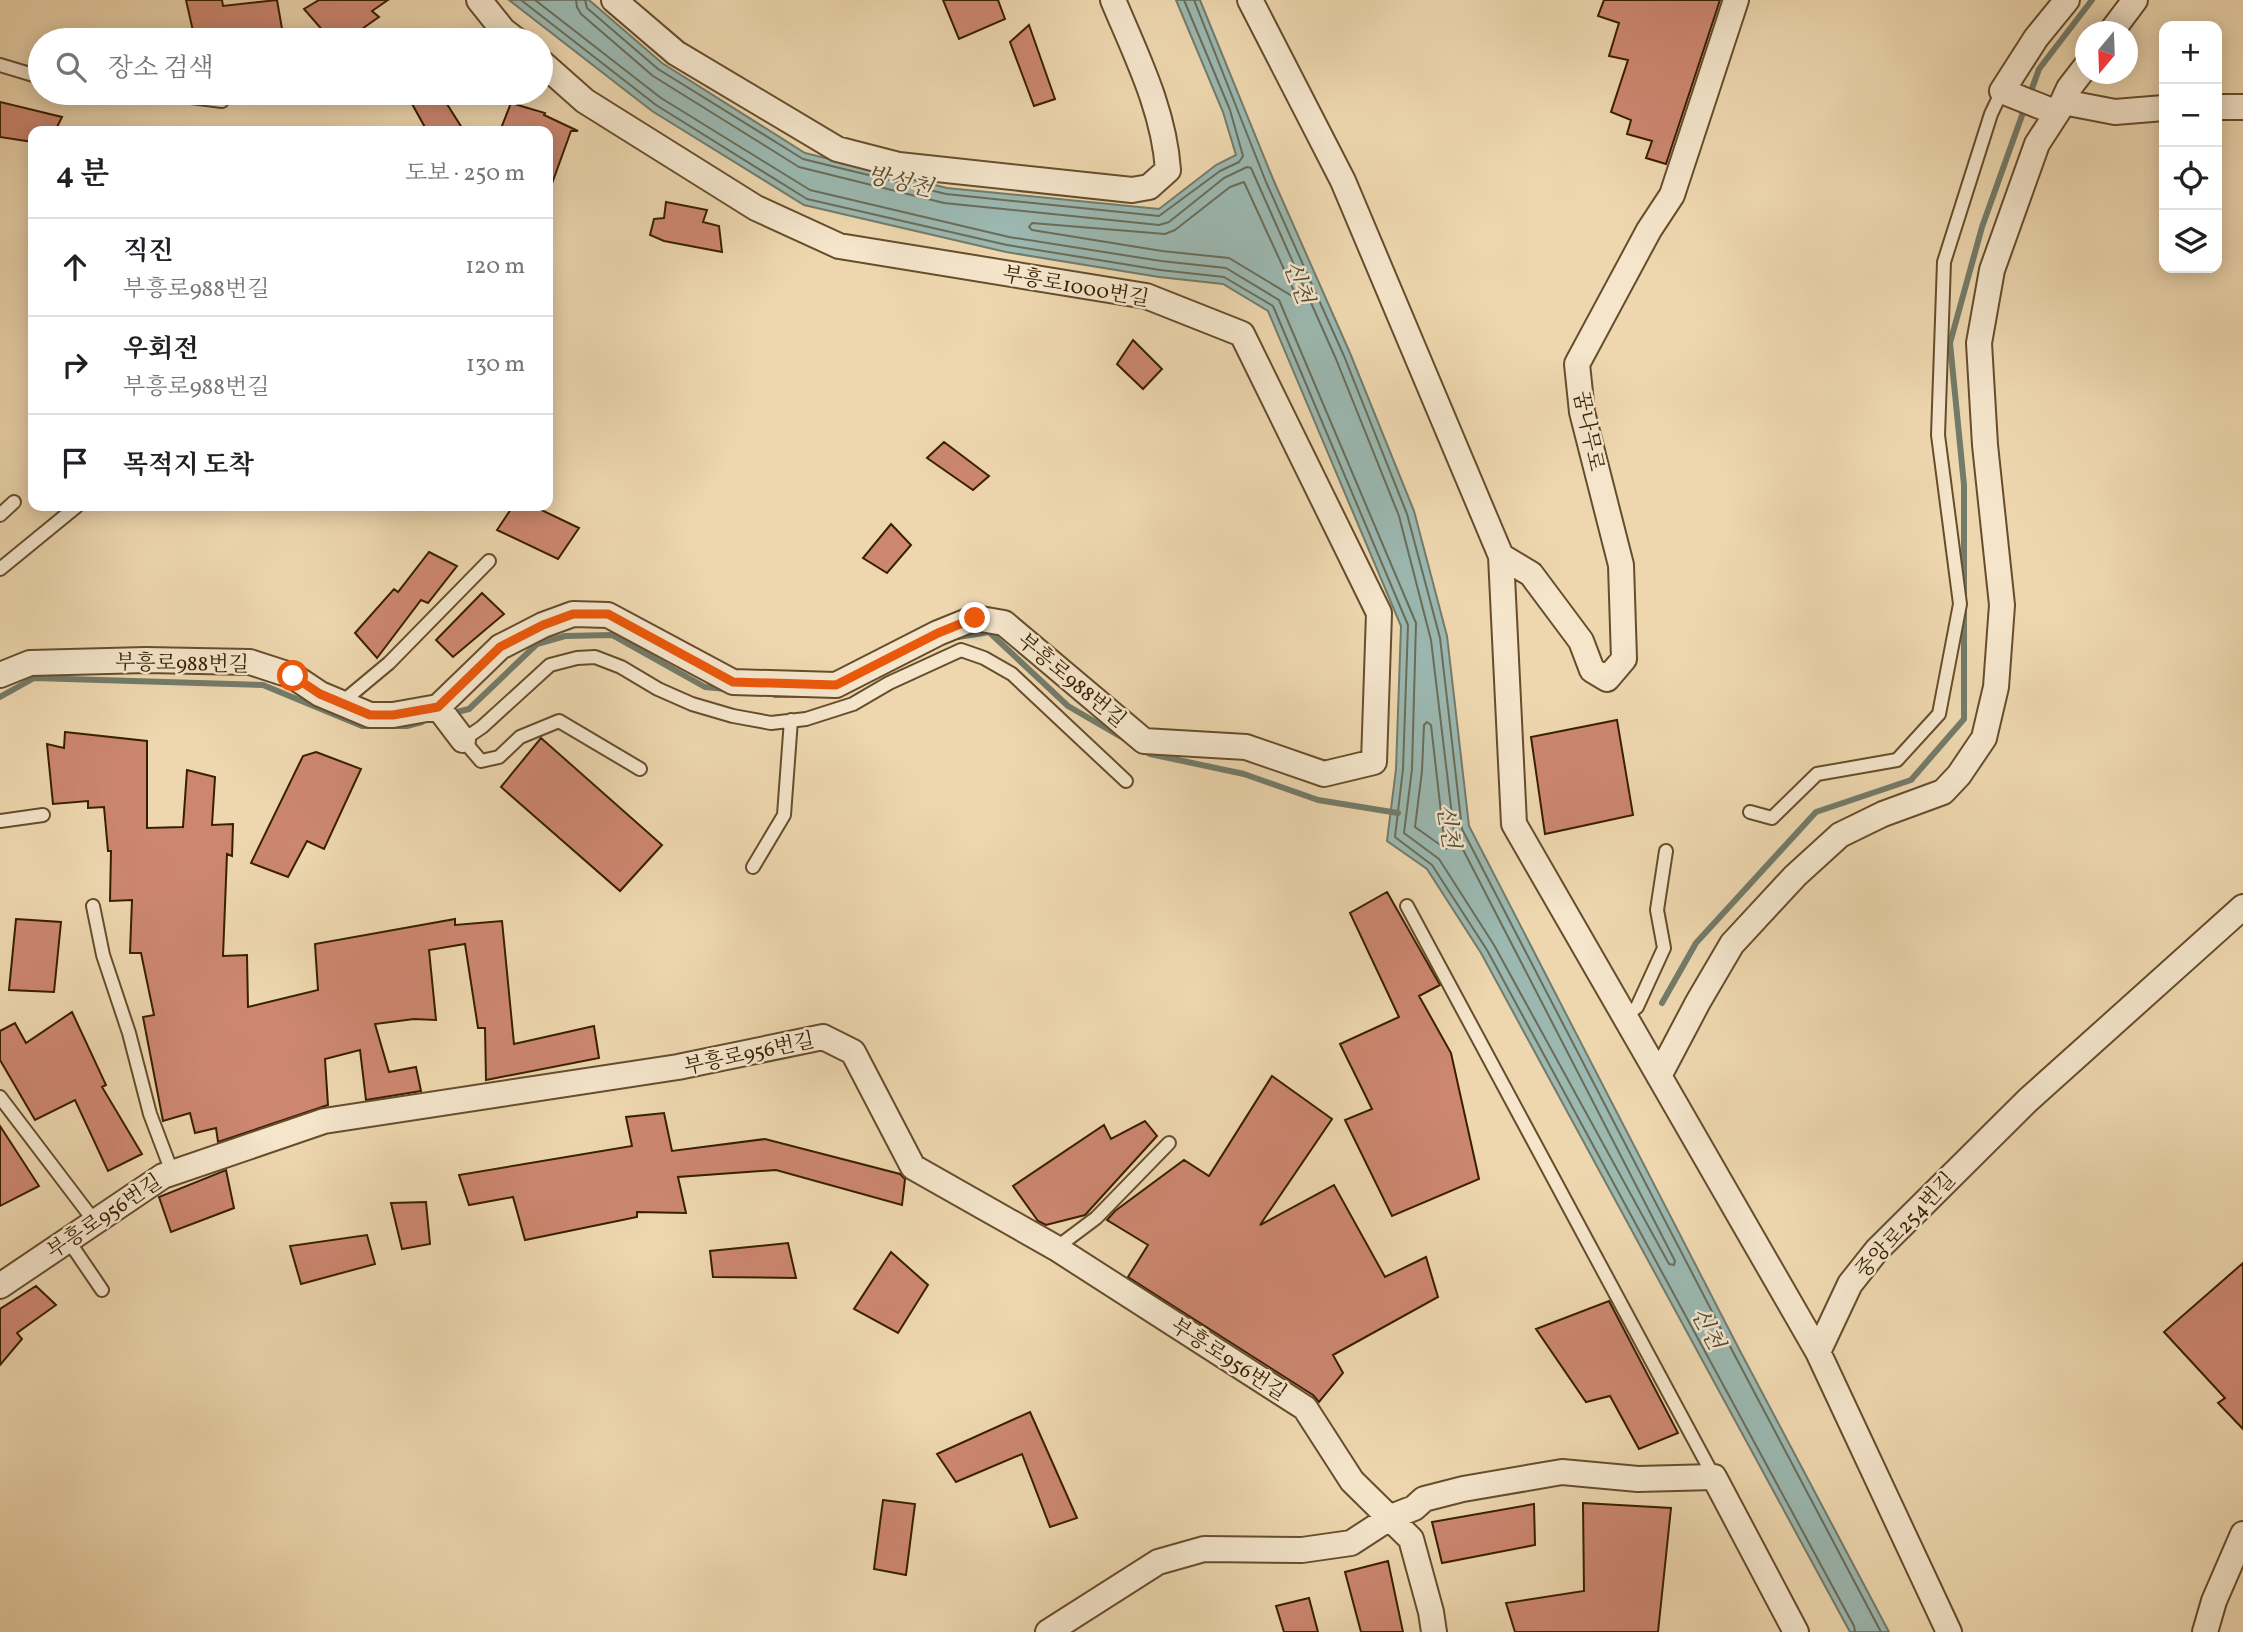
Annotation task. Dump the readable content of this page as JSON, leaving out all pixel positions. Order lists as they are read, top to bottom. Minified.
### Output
{"streets":{"street":["부흥로1000번길","꿈나무로","부흥로988번길","부흥로956번길","중앙로254번길"]},"crossings":[["부흥로1000번길","부흥로988번길"]],"water":["방성천","신천"],"north":"bottom","page":{"map_buttons":["+","−"],"search":"장소 검색","heading":["4 분","도보 · 250 m"],"list":[["직진","부흥로988번길","120 m"],["우회전","부흥로988번길","130 m"],"목적지 도착"]}}
